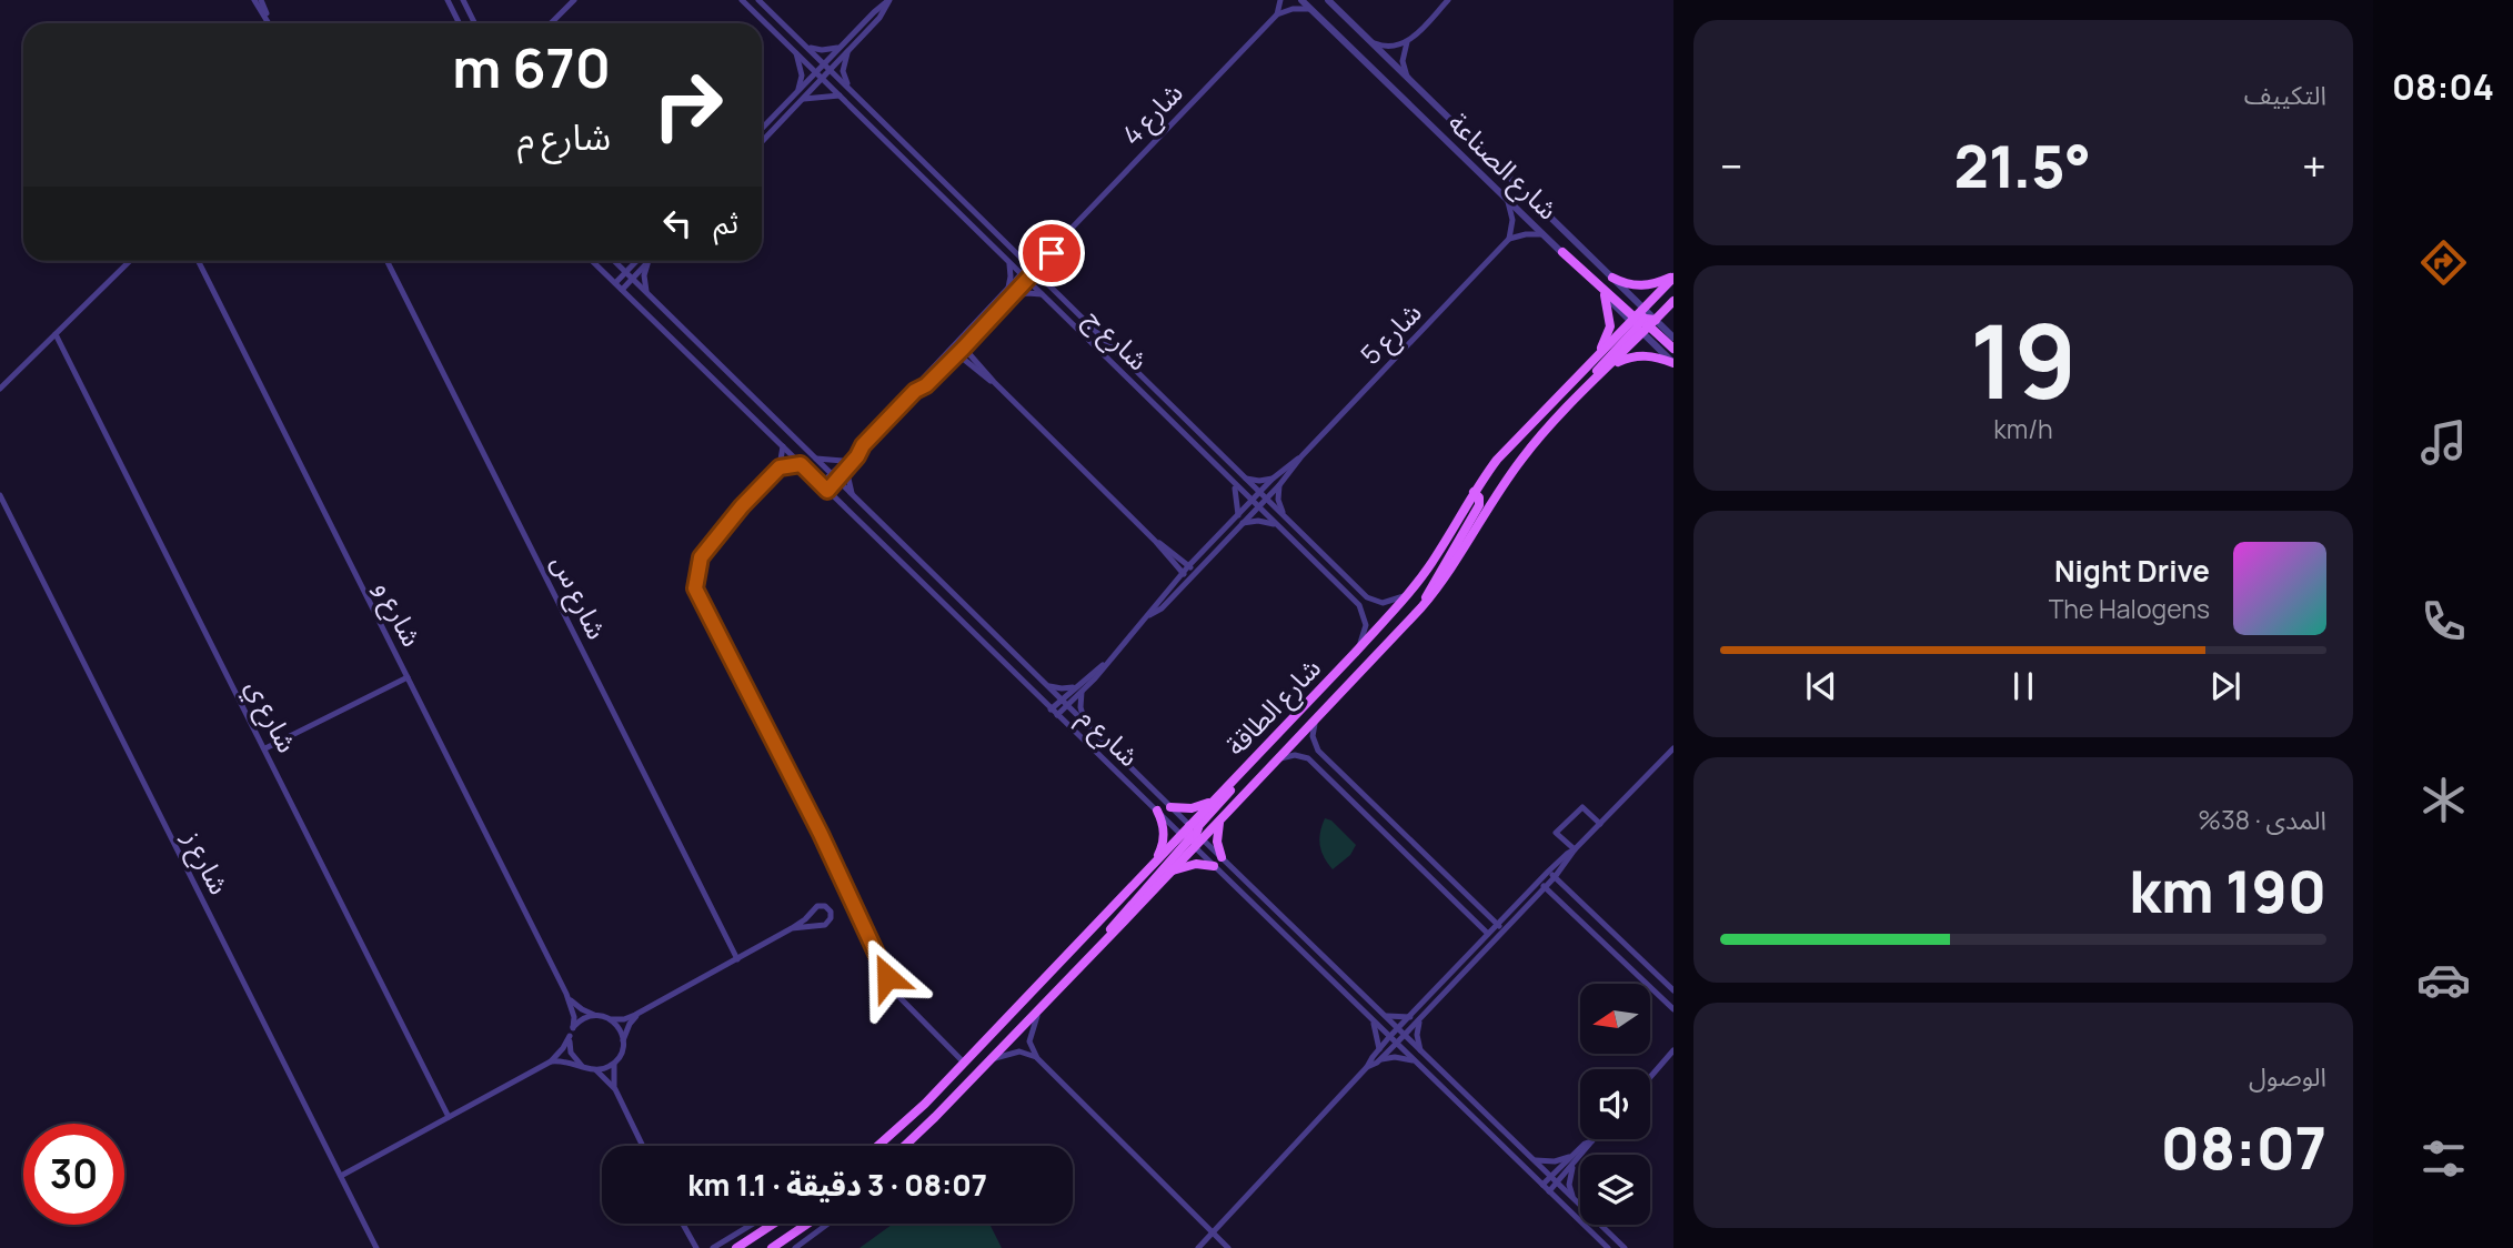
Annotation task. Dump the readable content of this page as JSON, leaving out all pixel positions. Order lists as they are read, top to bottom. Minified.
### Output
{"streets":{"main road":["شارع الطاقة"],"street":["شارع 4","شارع الصناعة","شارع 5","شارع ج","شارع س","شارع و","شارع ي","شارع م","شارع ز"]},"crossings":[["شارع 4","شارع ج"],["شارع 4","شارع م"],["شارع الصناعة","شارع الطاقة"],["شارع 5","شارع ج"],["شارع 5","شارع م"],["شارع ج","شارع الطاقة"],["شارع الطاقة","شارع م"]],"north":"left","page":{"tabs":"08:04","tile":["التكييف",["19","km/h"],["المدى · 38%","190 km"],["الوصول","08:07"]],"turn":["670 m","شارع م"],"heat":["−","21.5°","+"],"then":"ثم","song":["Night Drive","The Halogens"],"limit":"30","trip":"08:07 · 3 دقيقة · 1.1 km"}}
